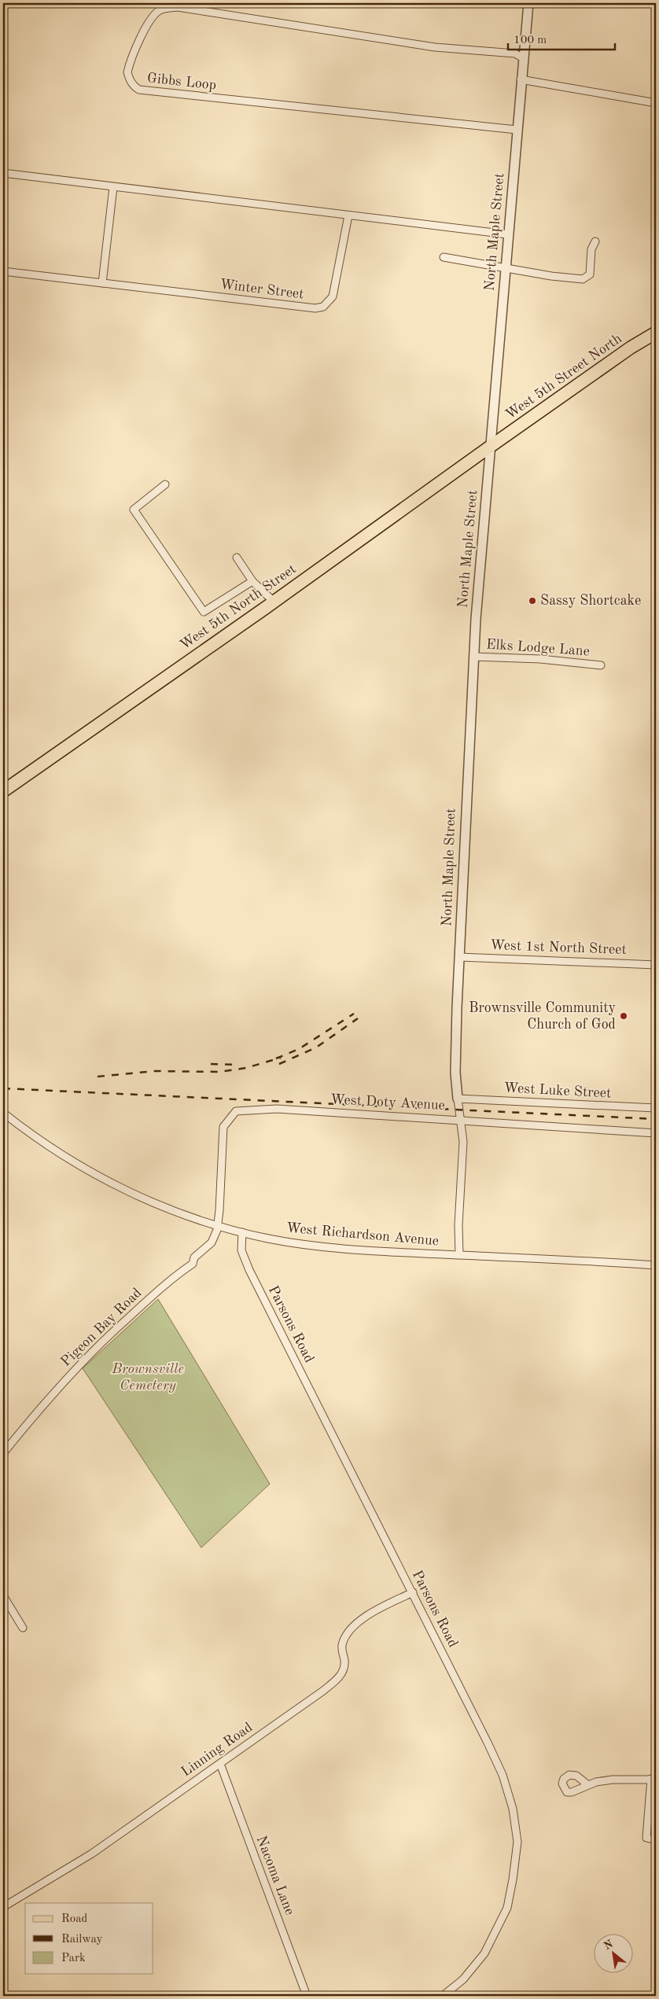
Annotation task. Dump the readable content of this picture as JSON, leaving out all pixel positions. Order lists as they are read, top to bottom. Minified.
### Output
{"streets":{"main road":["West 5th Street North","West 5th North Street"],"street":["Gibbs Loop","North Maple Street","Winter Street","Elks Lodge Lane","West 1st North Street","West Luke Street","West Doty Avenue","West Richardson Avenue","Parsons Road","Pigeon Bay Road","Linning Road","Nacoma Lane"]},"crossings":[["Gibbs Loop","North Maple Street"],["North Maple Street","West 5th Street North"],["North Maple Street","West 5th North Street"],["North Maple Street","Elks Lodge Lane"],["North Maple Street","West 1st North Street"],["North Maple Street","West Luke Street"],["West 5th Street North","West 5th North Street"],["West Doty Avenue","West Richardson Avenue"],["West Doty Avenue","Pigeon Bay Road"],["West Richardson Avenue","Parsons Road"],["West Richardson Avenue","Pigeon Bay Road"],["Parsons Road","Linning Road"],["Linning Road","Nacoma Lane"]],"parks":["Brownsville Cemetery"],"places":["Sassy Shortcake","Brownsville Community Church of God"],"legend":["Road","Railway","Park"],"scale_bar":"100 m","north":"top left"}
